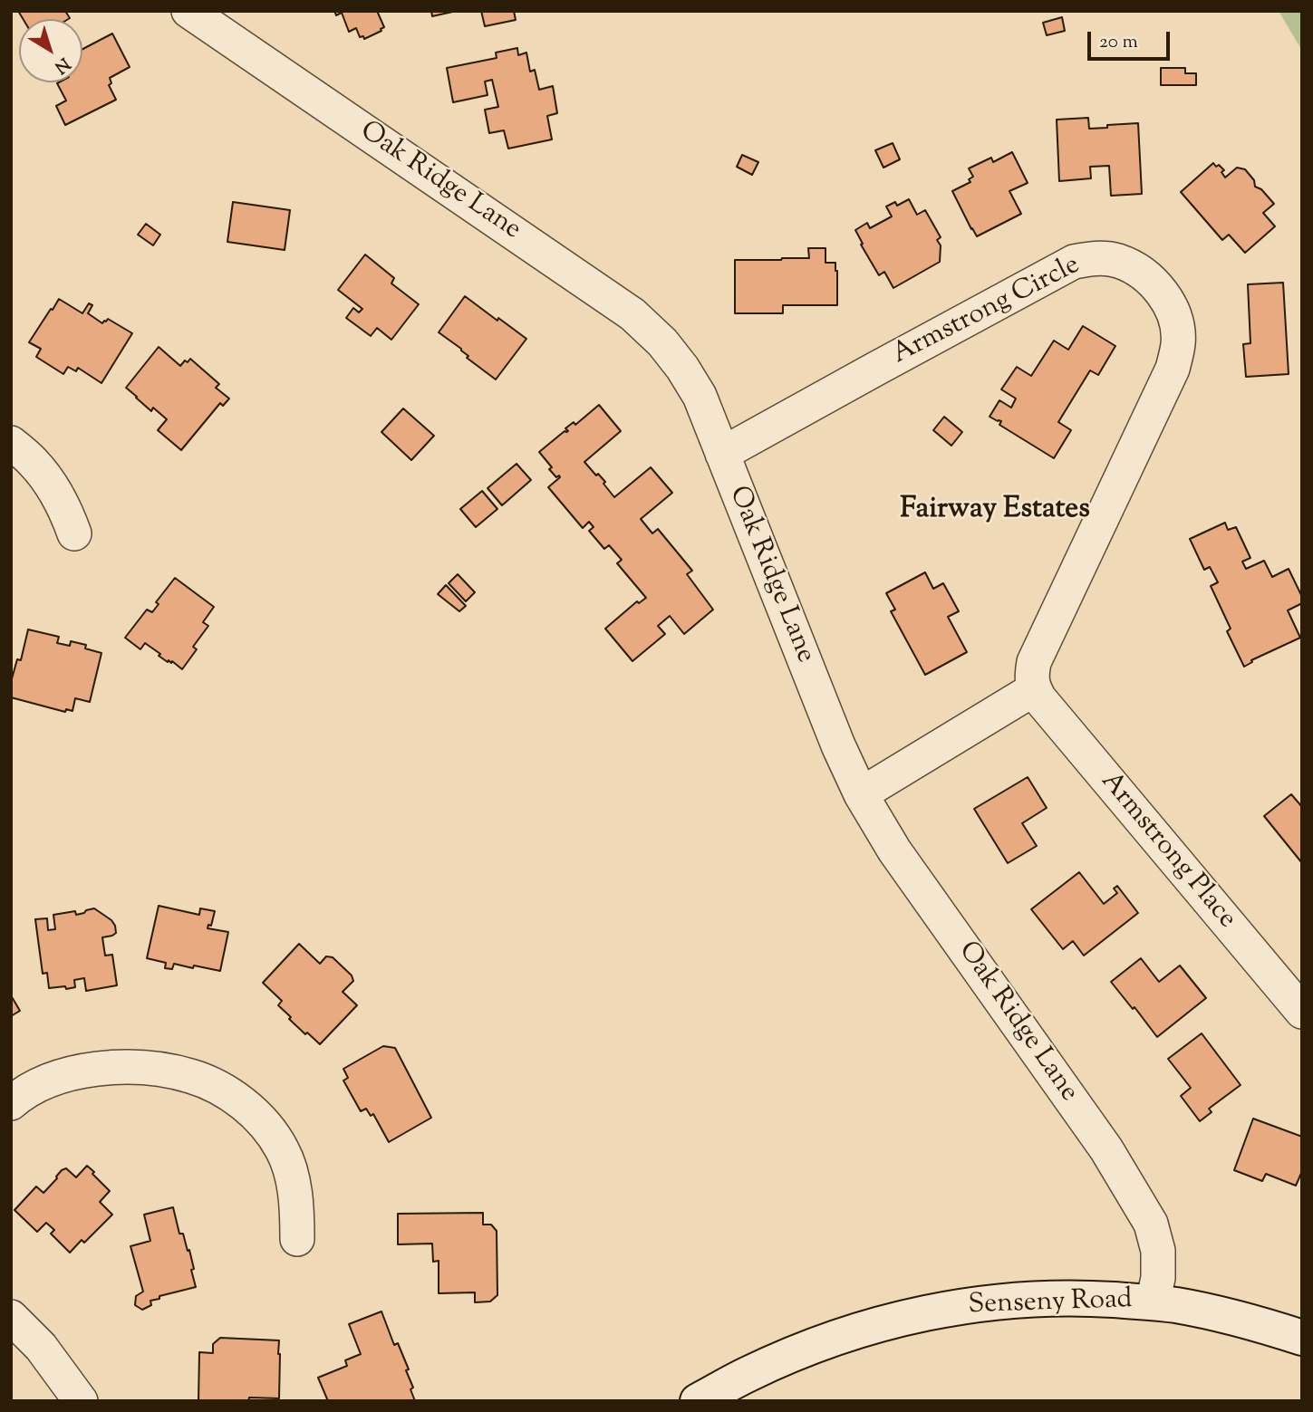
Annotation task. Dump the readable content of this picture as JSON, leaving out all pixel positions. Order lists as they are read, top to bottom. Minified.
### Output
{"streets":{"main road":["Senseny Road"],"street":["Oak Ridge Lane","Armstrong Circle","Armstrong Place"]},"crossings":[["Oak Ridge Lane","Armstrong Circle"],["Oak Ridge Lane","Senseny Road"],["Armstrong Circle","Armstrong Place"]],"districts":["Fairway Estates"],"scale_bar":"20 m","north":"bottom right"}
